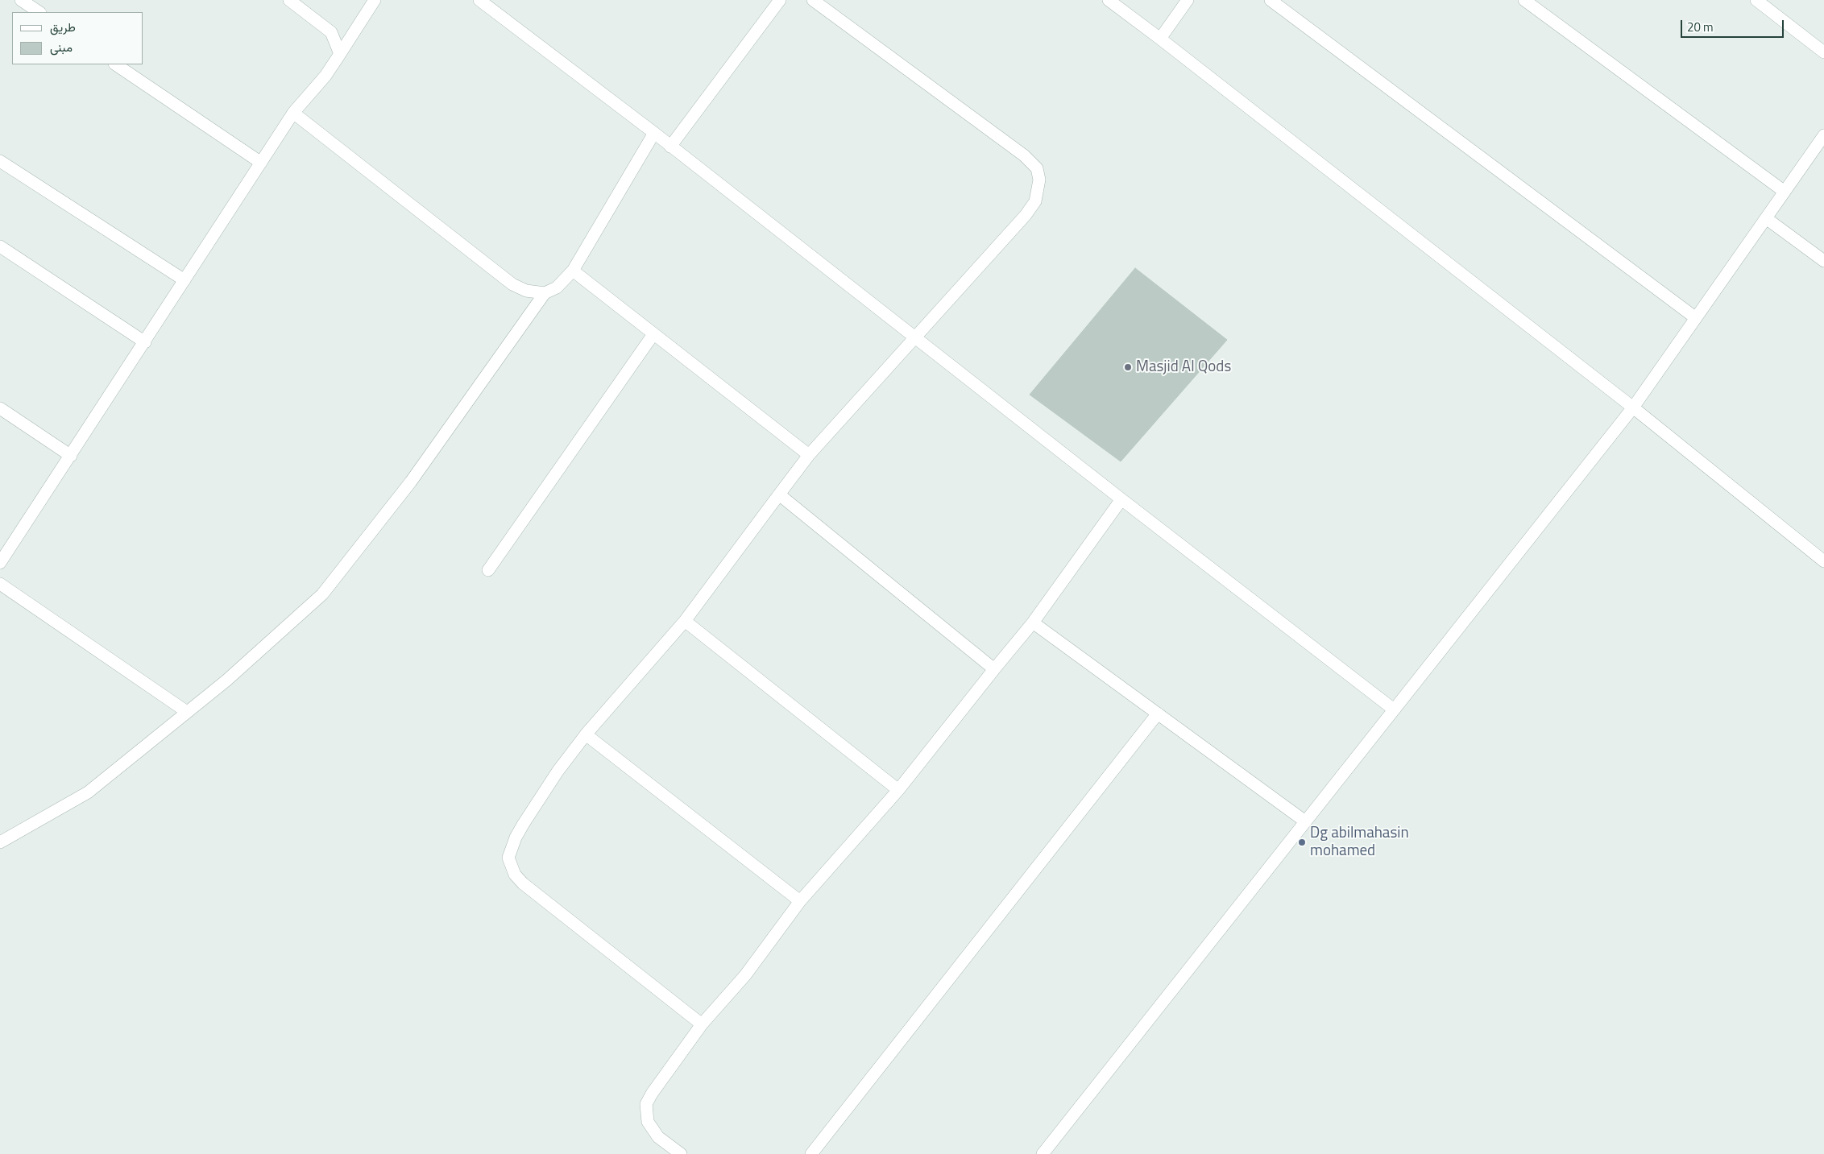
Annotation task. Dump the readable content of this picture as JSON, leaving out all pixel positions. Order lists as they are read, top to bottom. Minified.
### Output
{"places":["Masjid Al Qods","Dg abilmahasin mohamed"],"legend":["طريق","مبنى"],"scale_bar":"20 m"}
